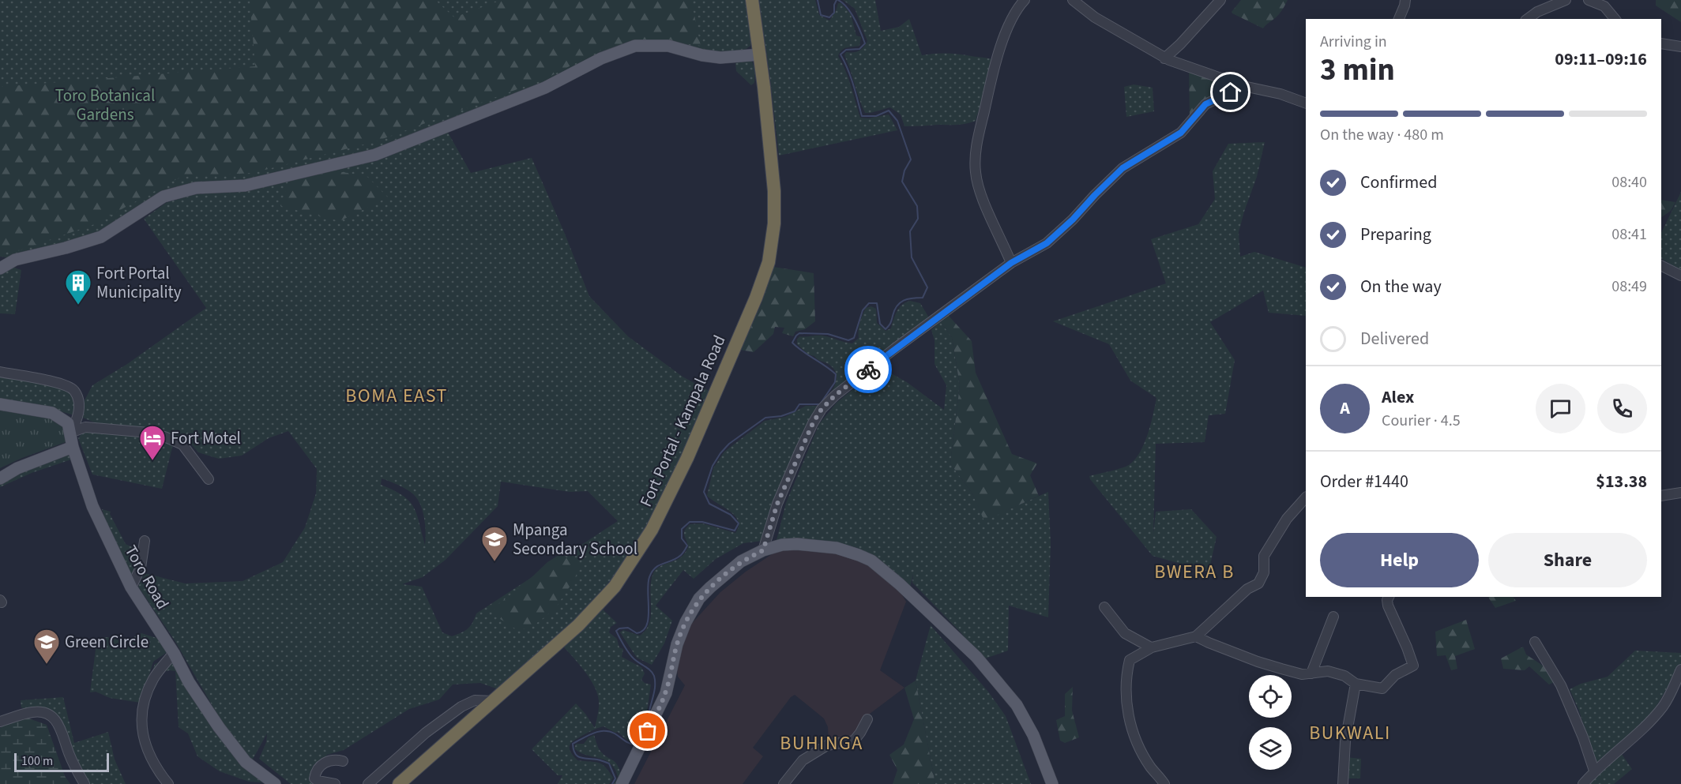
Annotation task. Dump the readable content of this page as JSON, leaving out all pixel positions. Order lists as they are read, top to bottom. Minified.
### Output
{"streets":{"highway":["Fort Portal - Kampala Road"],"main road":["Toro Road"]},"districts":["BOMA EAST","BWERA B","BUKWALI","BUHINGA"],"parks":["Toro Botanical Gardens"],"places":{"building":["Fort Portal Municipality"],"hotel":["Fort Motel"],"school or university":["Mpanga Secondary School","Green Circle"]},"scale_bar":"100 m","page":{"heading":["3 min","Arriving in","09:11–09:16"],"panel":["Alex","Courier · 4.5","Order #1440","$13.38"],"bar":"On the way · 480 m","list":[["Confirmed","08:40"],["Preparing","08:41"],["On the way","08:49"],"Delivered"],"round":"A","buttons":["Help","Share"],"scale":"100 m"}}
